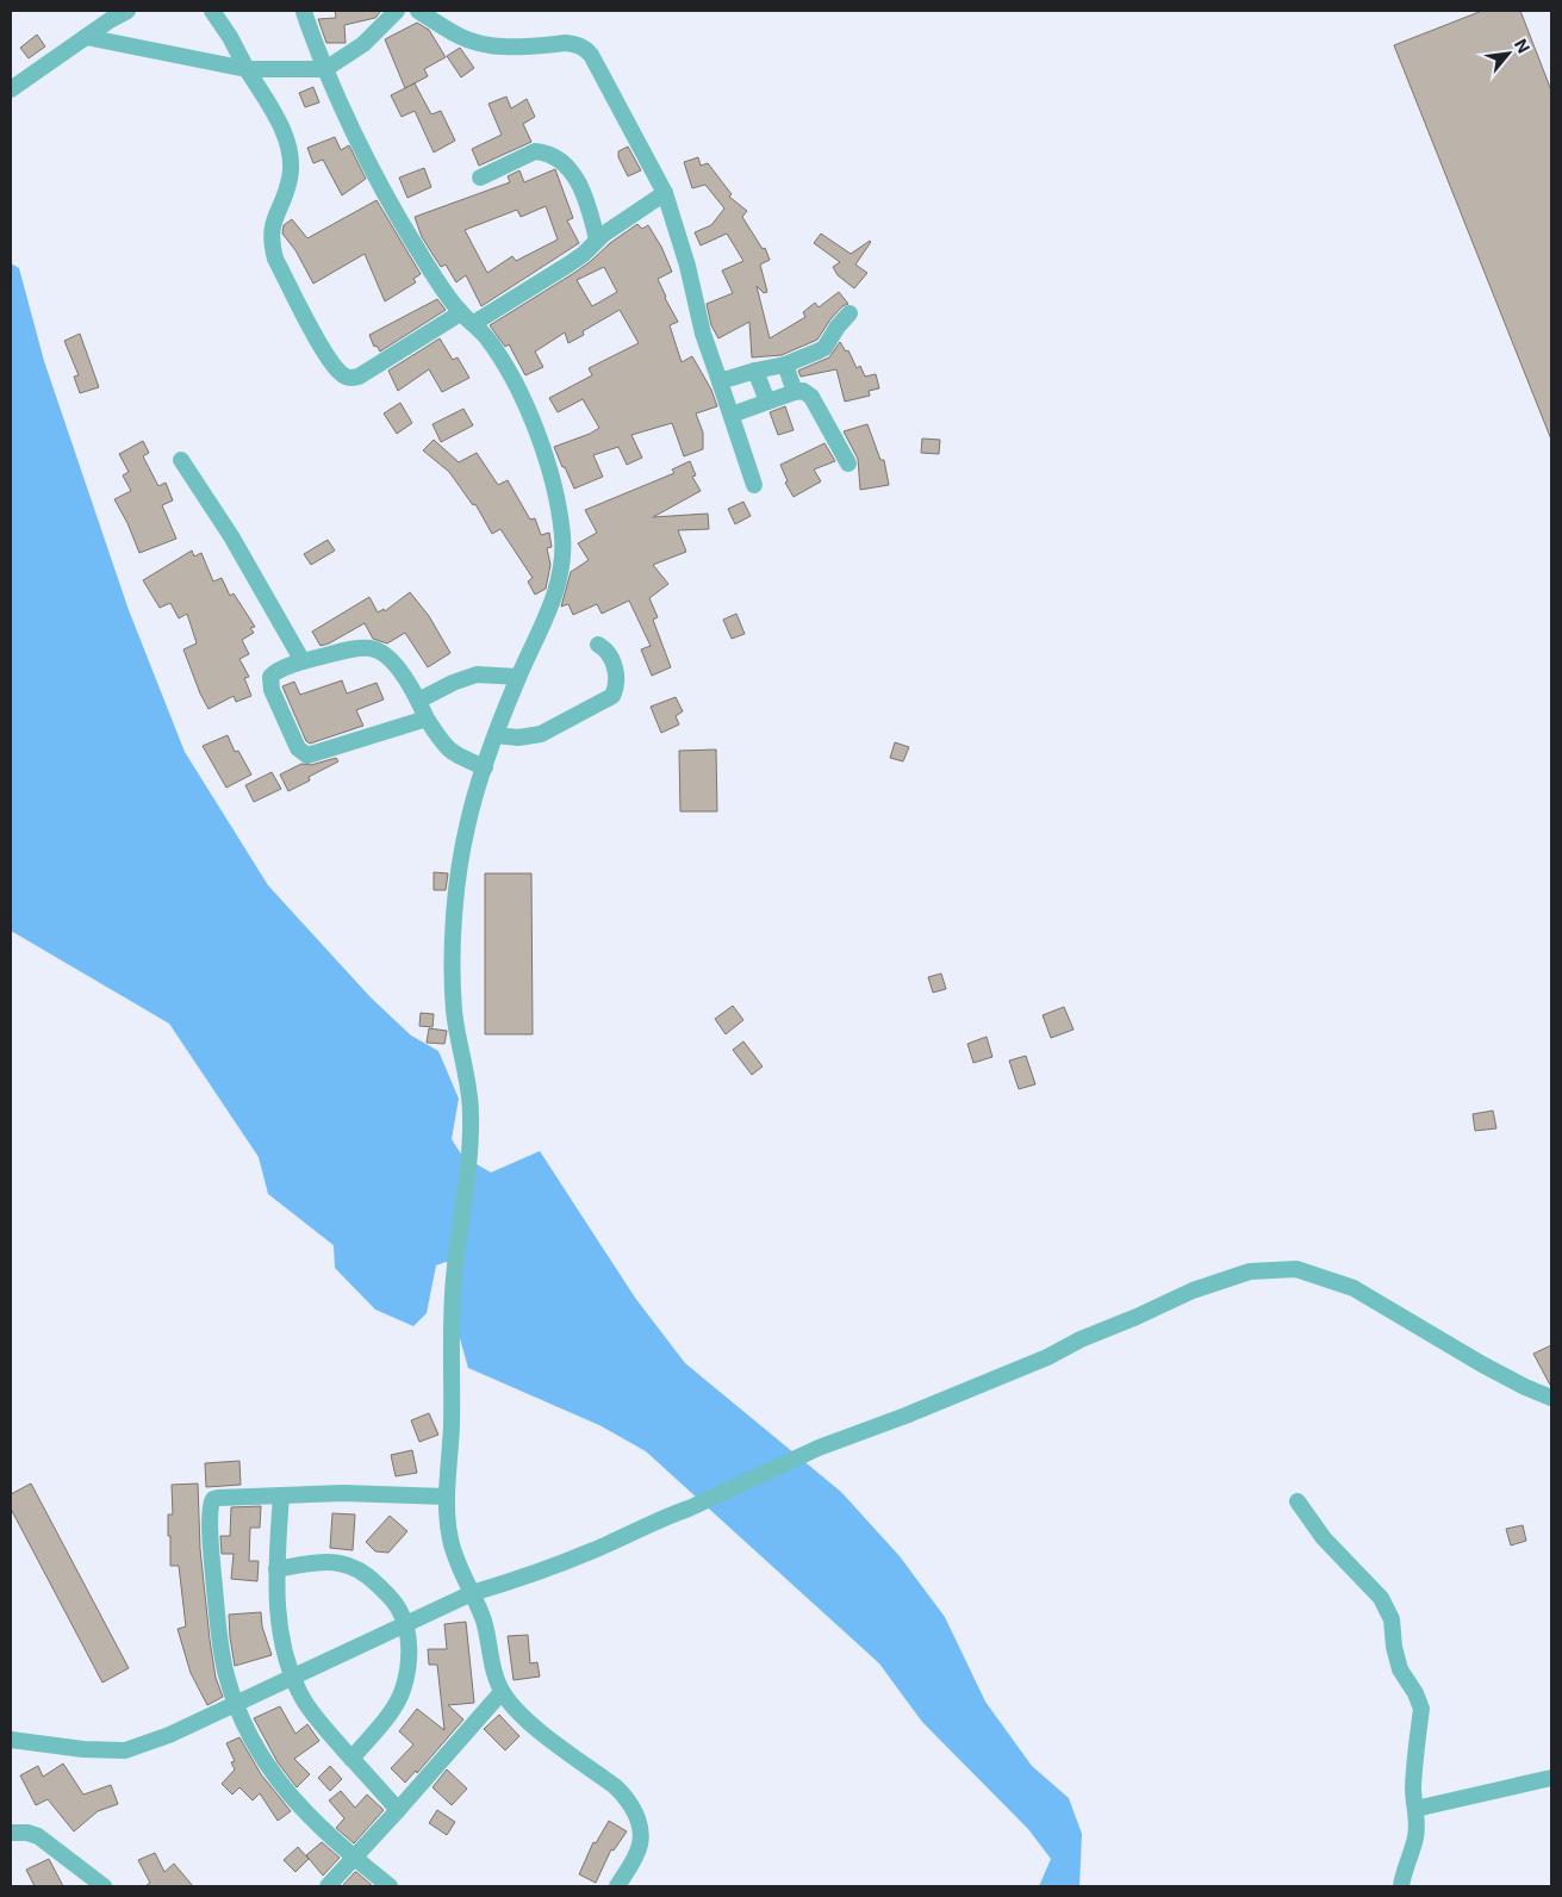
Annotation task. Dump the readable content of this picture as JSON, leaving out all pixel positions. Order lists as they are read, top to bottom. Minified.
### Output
{"north":"top right"}
